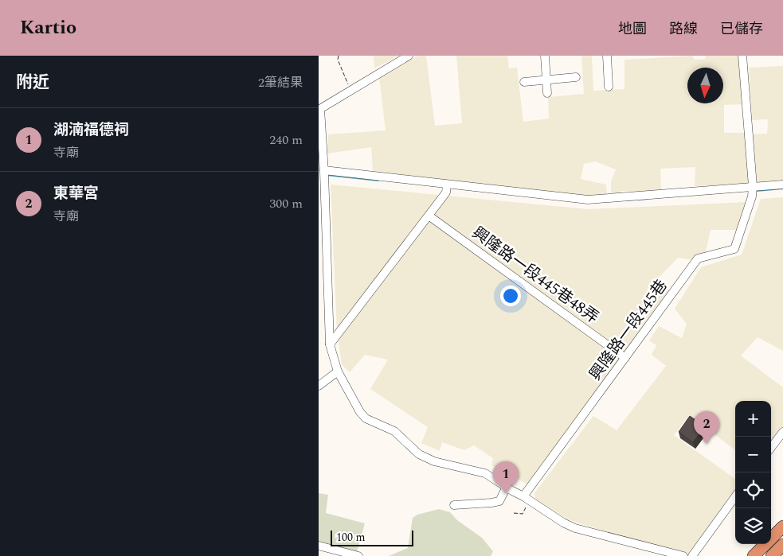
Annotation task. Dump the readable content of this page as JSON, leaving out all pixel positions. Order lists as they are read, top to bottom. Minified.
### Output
{"streets":{"street":["興隆路一段445巷48弄","興隆路一段445巷"]},"crossings":[["興隆路一段445巷48弄","興隆路一段445巷"]],"scale_bar":"100 m","north":"bottom","page":{"header":"Kartio","nav":["地圖","路線","已儲存"],"heading":["附近","2筆結果"],"list":[{"mark":"1","name":"湖湳福德祠","note":"寺廟","value":"240 m"},{"mark":"2","name":"東華宮","note":"寺廟","value":"300 m"}],"map_buttons":["+","−"],"pins":["2","1"],"scale":"100 m"}}
